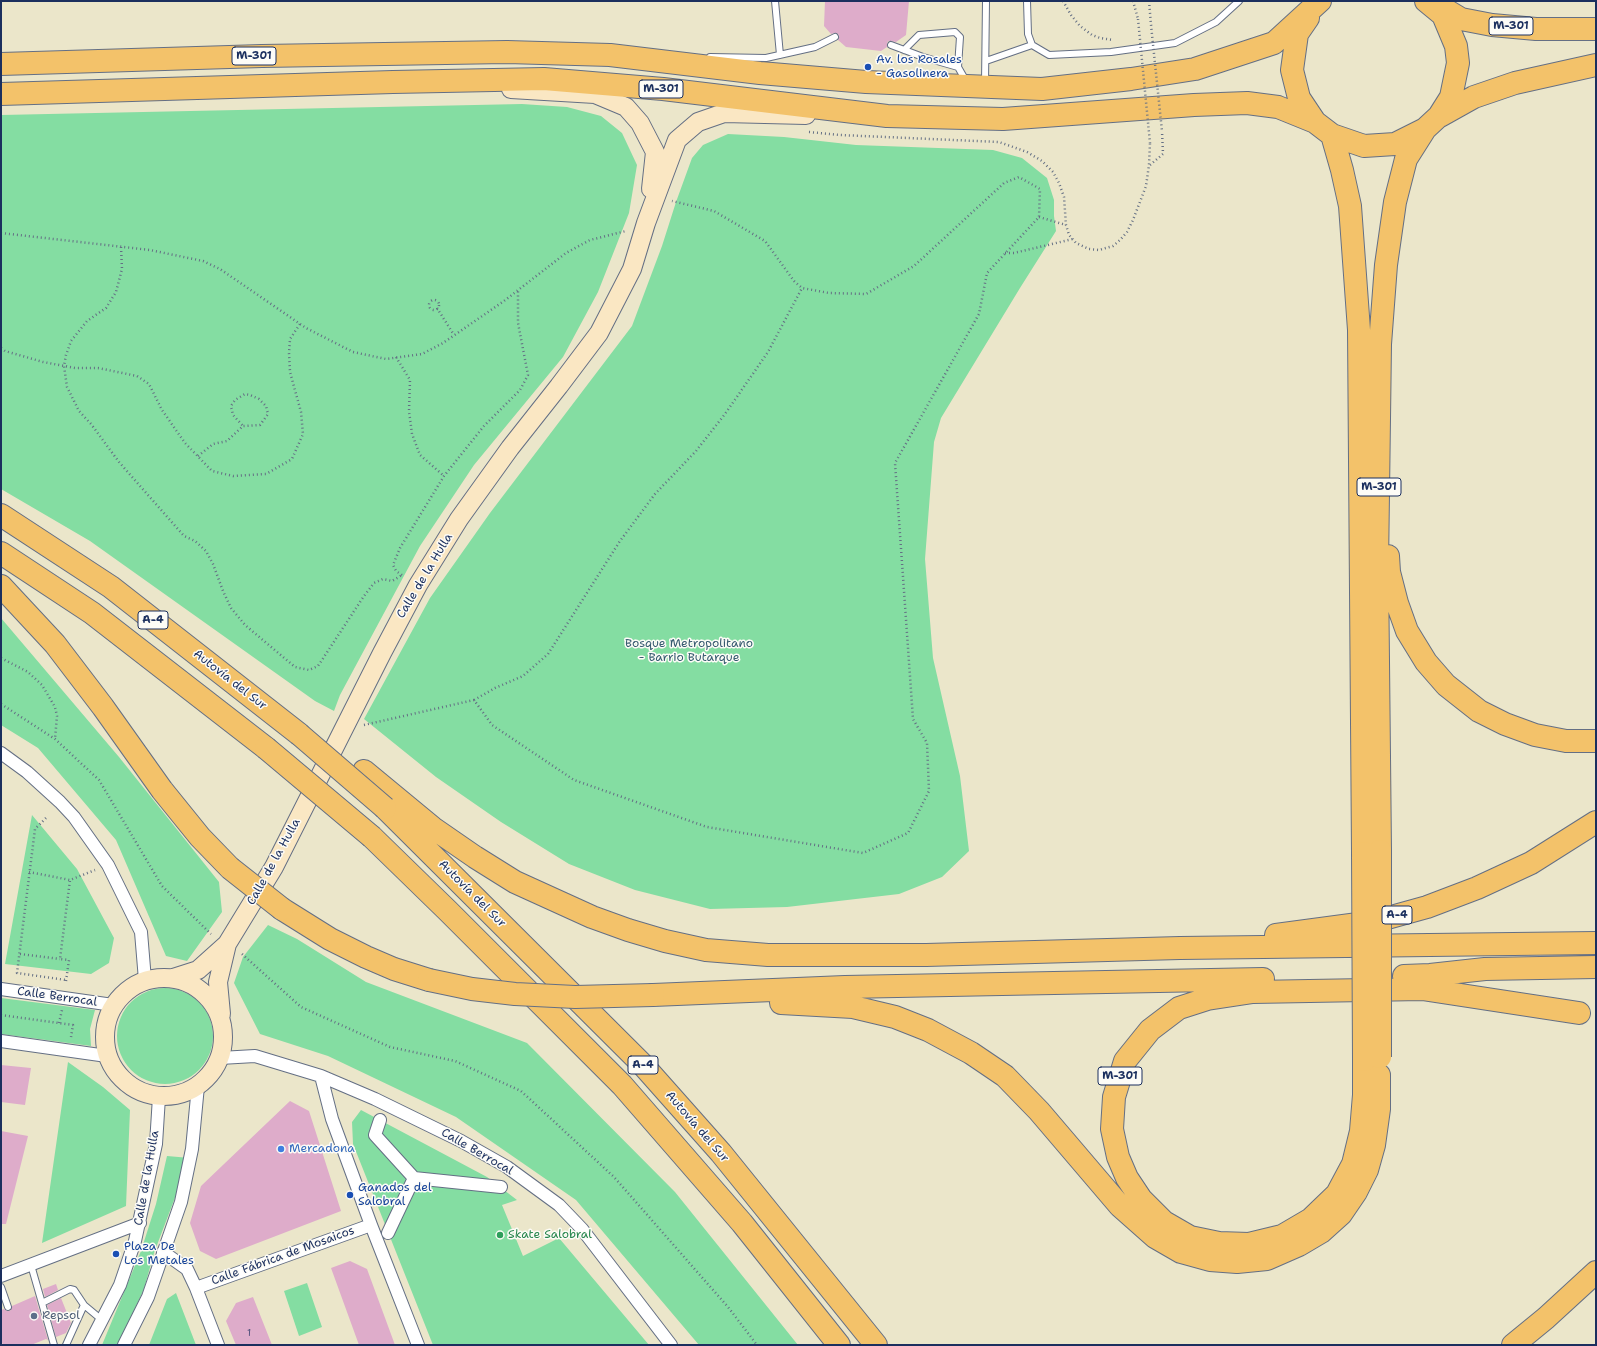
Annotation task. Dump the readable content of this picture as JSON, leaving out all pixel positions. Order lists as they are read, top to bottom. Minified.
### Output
{"streets":{"highway":["M-301","A-4","Autovía del Sur"],"street":["Calle de la Hulla","Calle Berrocal","Calle Fábrica de Mosaicos"]},"crossings":[["Calle de la Hulla","Calle Berrocal"]],"parks":["Bosque Metropolitano - Barrio Butarque"],"places":["Av. los Rosales - Gasolinera","Mercadona","Ganados del Salobral","Skate Salobral","Plaza De Los Metales","Repsol"],"house_numbers":["1"]}
